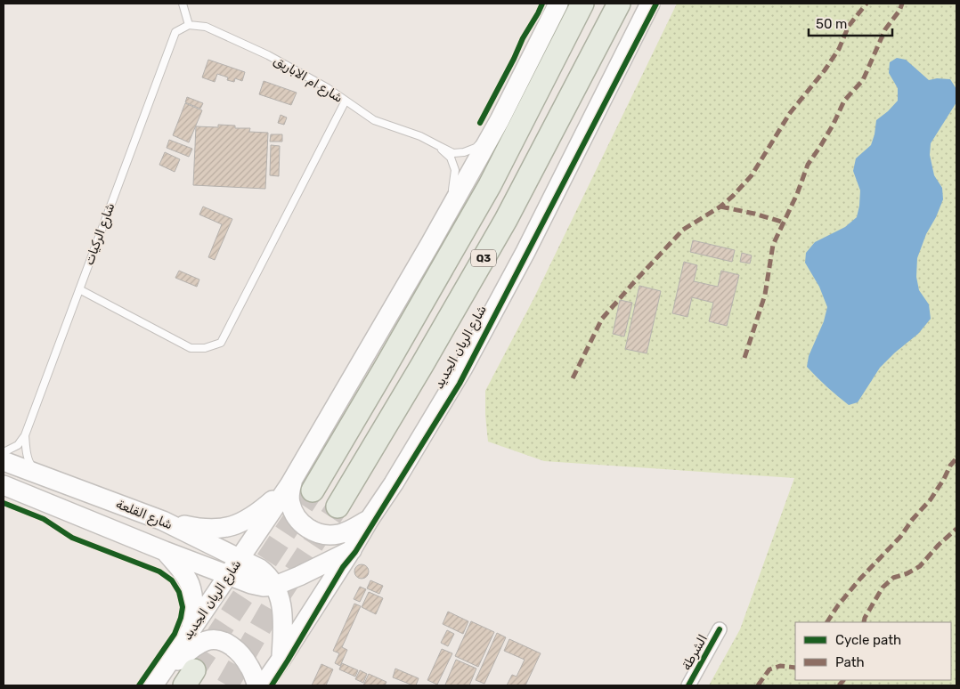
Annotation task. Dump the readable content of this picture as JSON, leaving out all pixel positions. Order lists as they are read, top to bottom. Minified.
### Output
{"streets":{"highway":["Q3","شارع الريان الجديد"],"main road":["شارع القلعة"],"street":["الشرطة"],"lane":["شارع ام الاباريق","شارع الركيات"]},"crossings":[["شارع ام الاباريق","شارع الركيات"],["شارع ام الاباريق","شارع الريان الجديد"],["شارع الركيات","شارع القلعة"],["شارع الريان الجديد","شارع القلعة"]],"legend":["Cycle path","Path"],"scale_bar":"50 m"}
